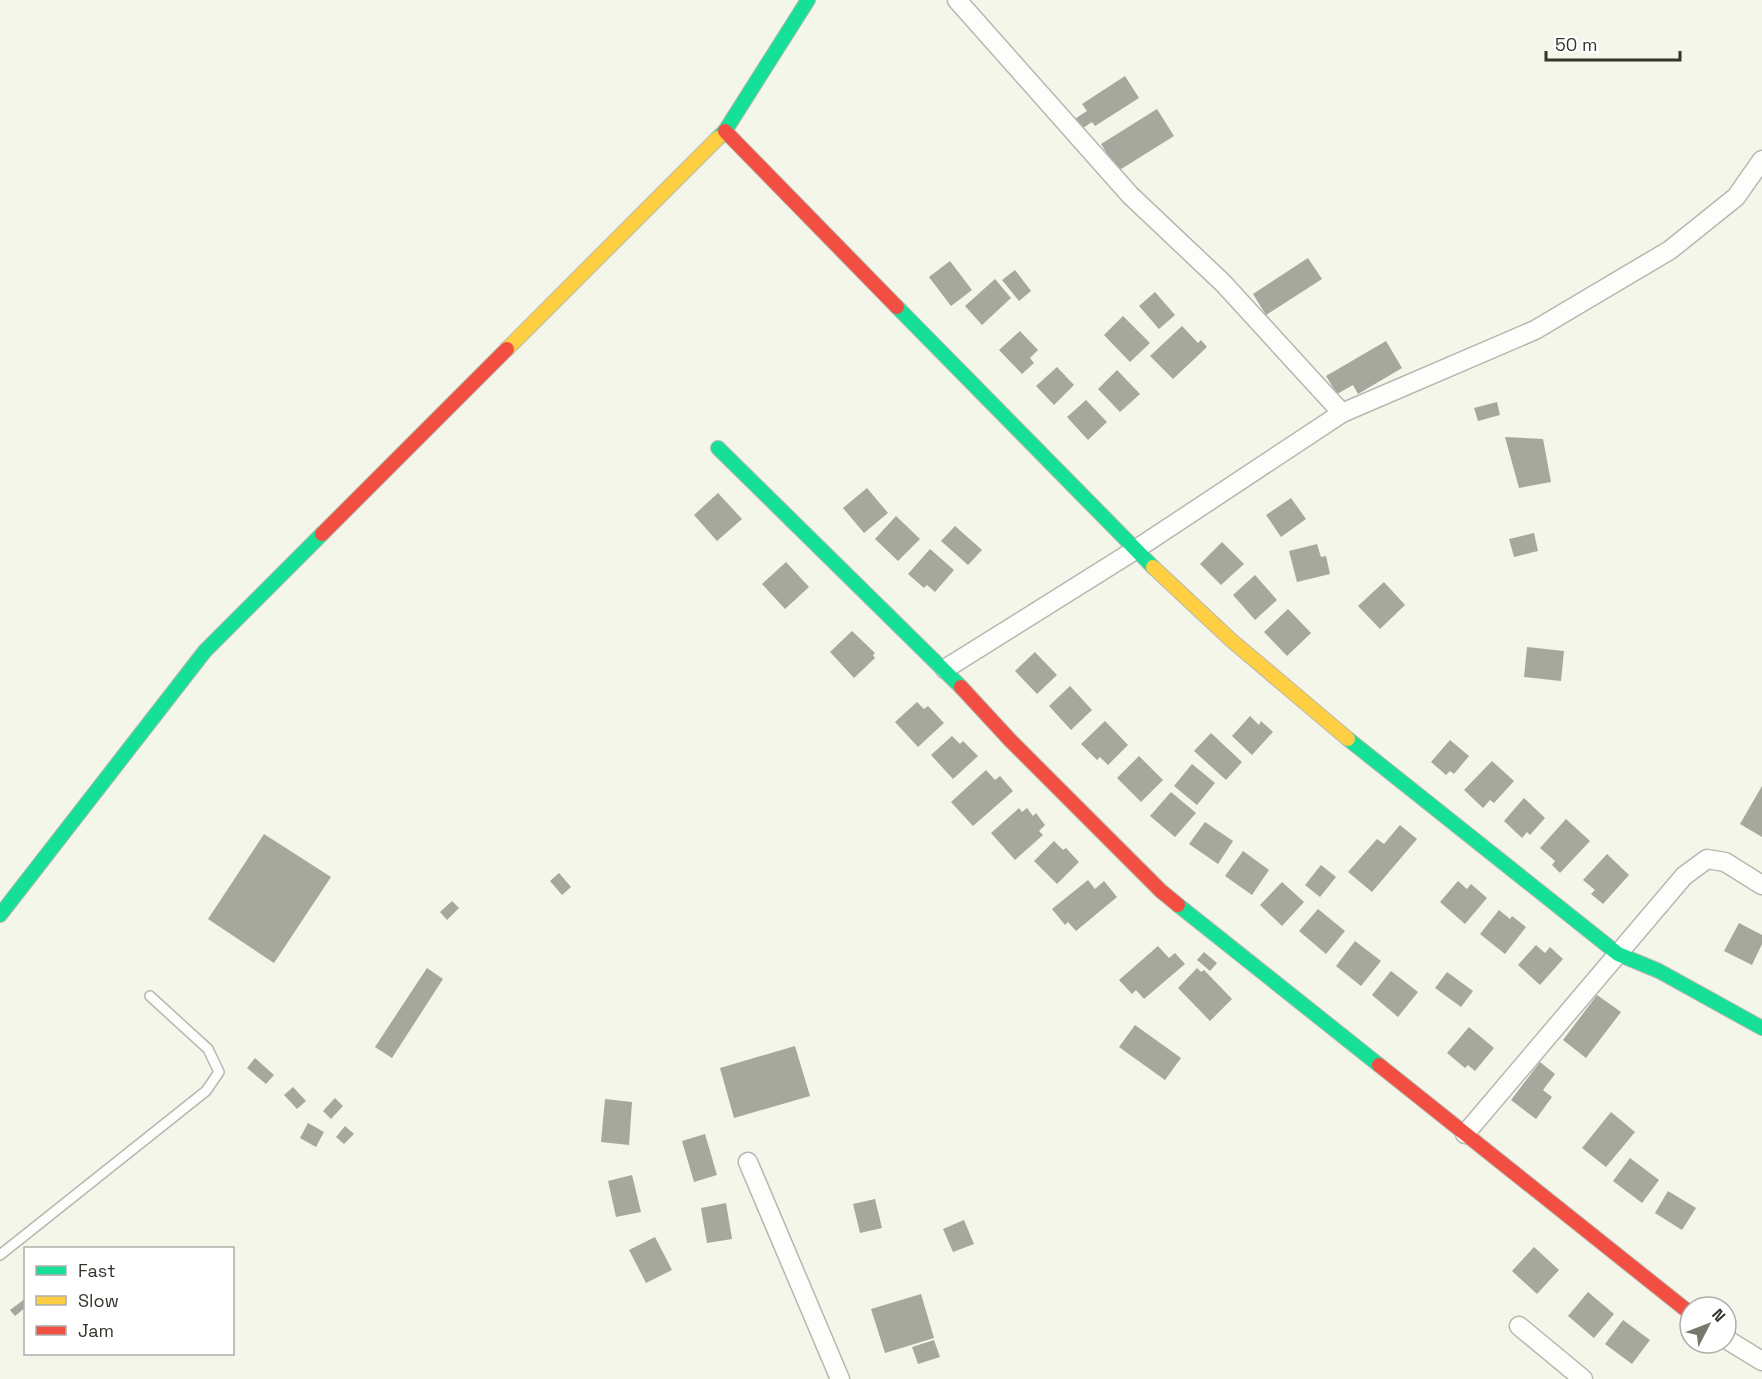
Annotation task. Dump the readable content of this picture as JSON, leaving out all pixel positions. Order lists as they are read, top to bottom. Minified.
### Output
{"legend":["Fast","Slow","Jam"],"scale_bar":"50 m","north":"top right"}
